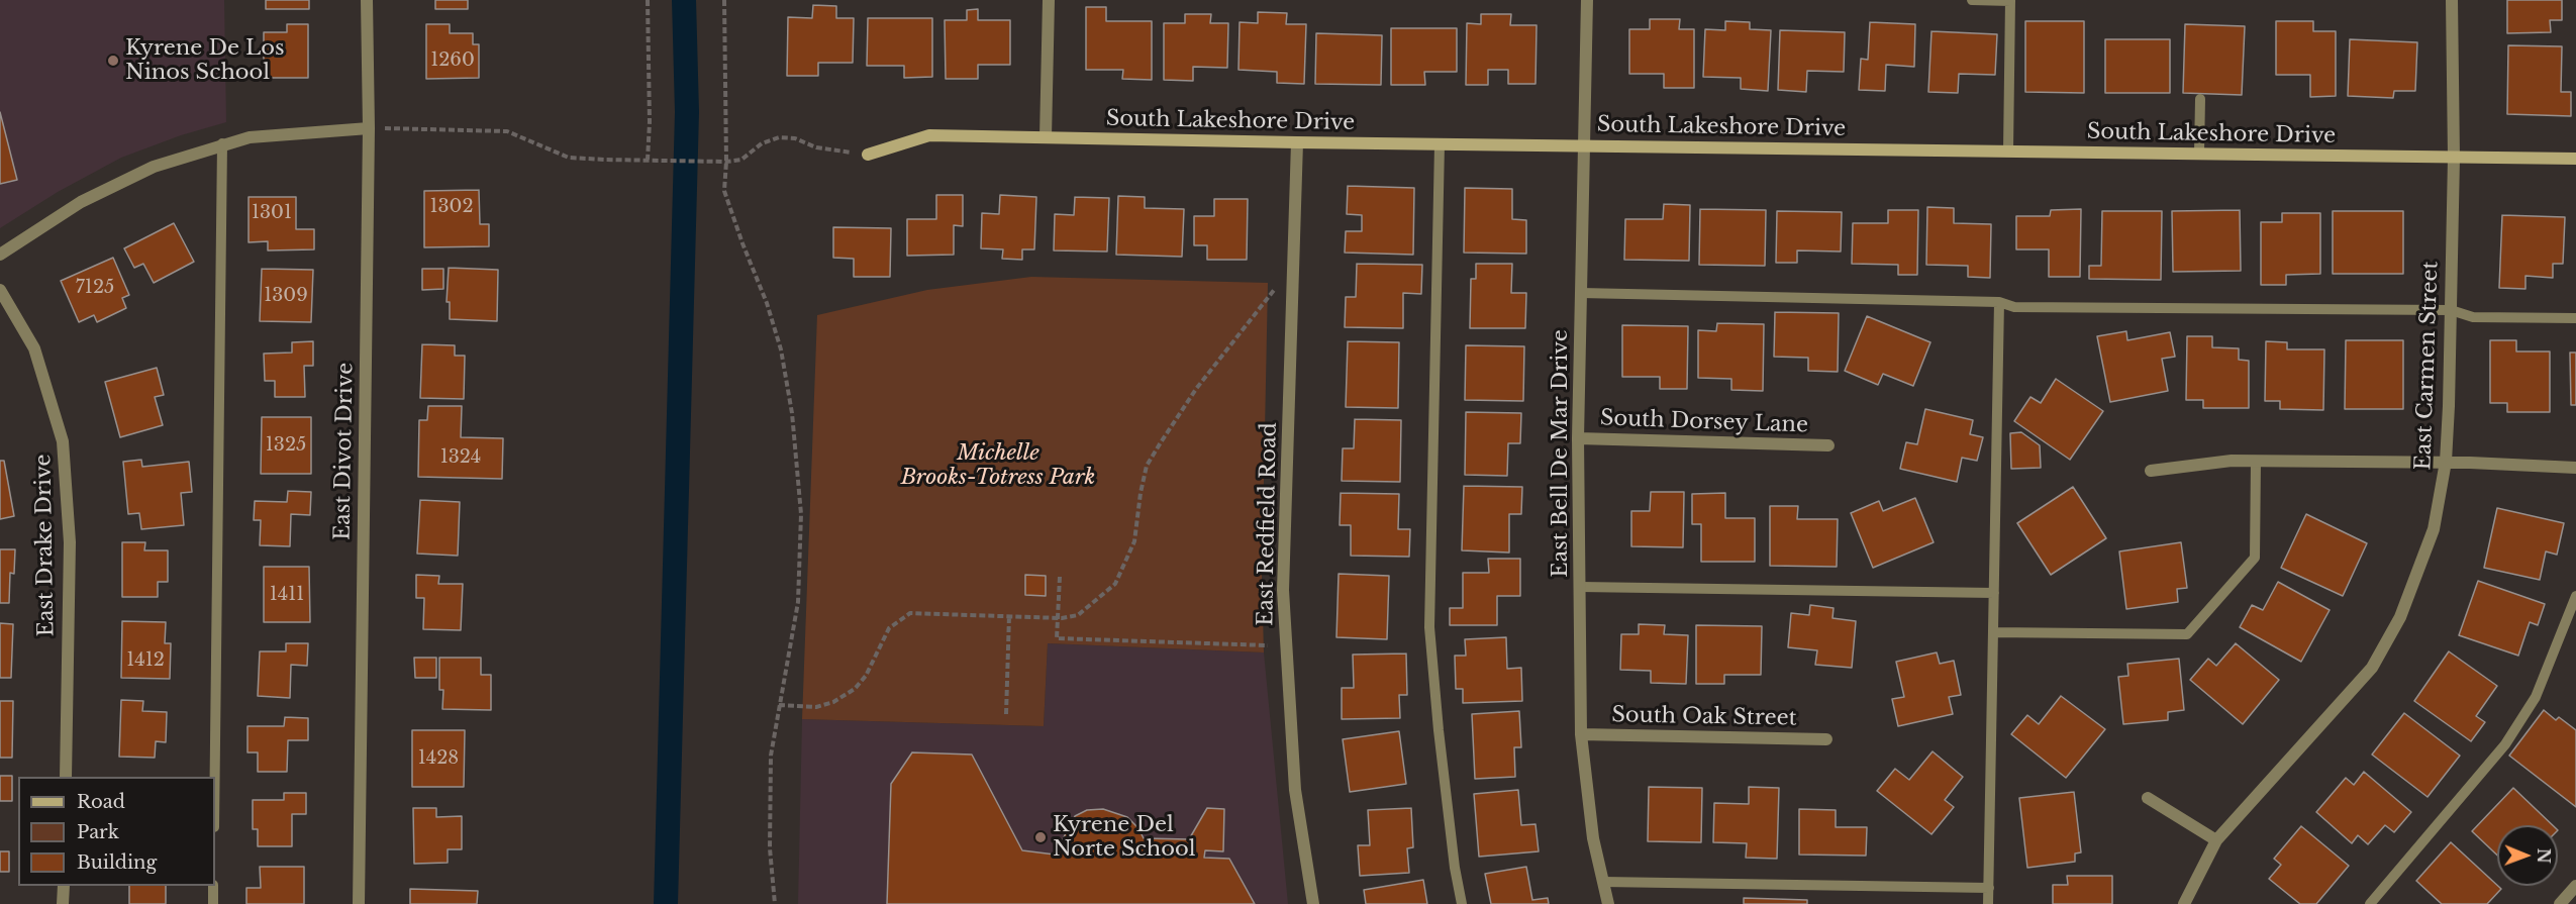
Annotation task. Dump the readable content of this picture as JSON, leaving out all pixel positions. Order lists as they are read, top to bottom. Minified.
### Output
{"streets":{"street":["South Lakeshore Drive","East Carmen Street","South Dorsey Lane","East Divot Drive","East Bell De Mar Drive","East Redfield Road","East Drake Drive","South Oak Street"]},"crossings":[["South Lakeshore Drive","East Carmen Street"],["South Lakeshore Drive","East Bell De Mar Drive"],["South Lakeshore Drive","East Redfield Road"],["South Dorsey Lane","East Bell De Mar Drive"],["East Bell De Mar Drive","South Oak Street"]],"parks":["Michelle Brooks-Totress Park"],"places":["Kyrene De Los Ninos School","Kyrene Del Norte School"],"house_numbers":["1260","1302","1301","7125","1309","1325","1324","1411","1412","1428"],"legend":["Road","Park","Building"],"north":"right"}
